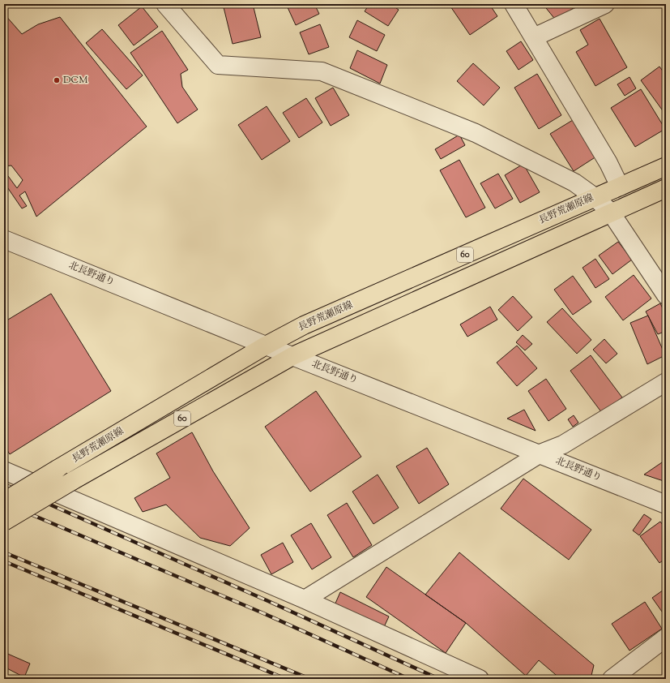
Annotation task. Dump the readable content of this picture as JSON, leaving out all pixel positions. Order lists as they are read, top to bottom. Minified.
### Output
{"streets":{"main road":["長野荒瀬原線","60"],"street":["北長野通り"]},"crossings":[["長野荒瀬原線","北長野通り"]],"places":["DCM"]}
